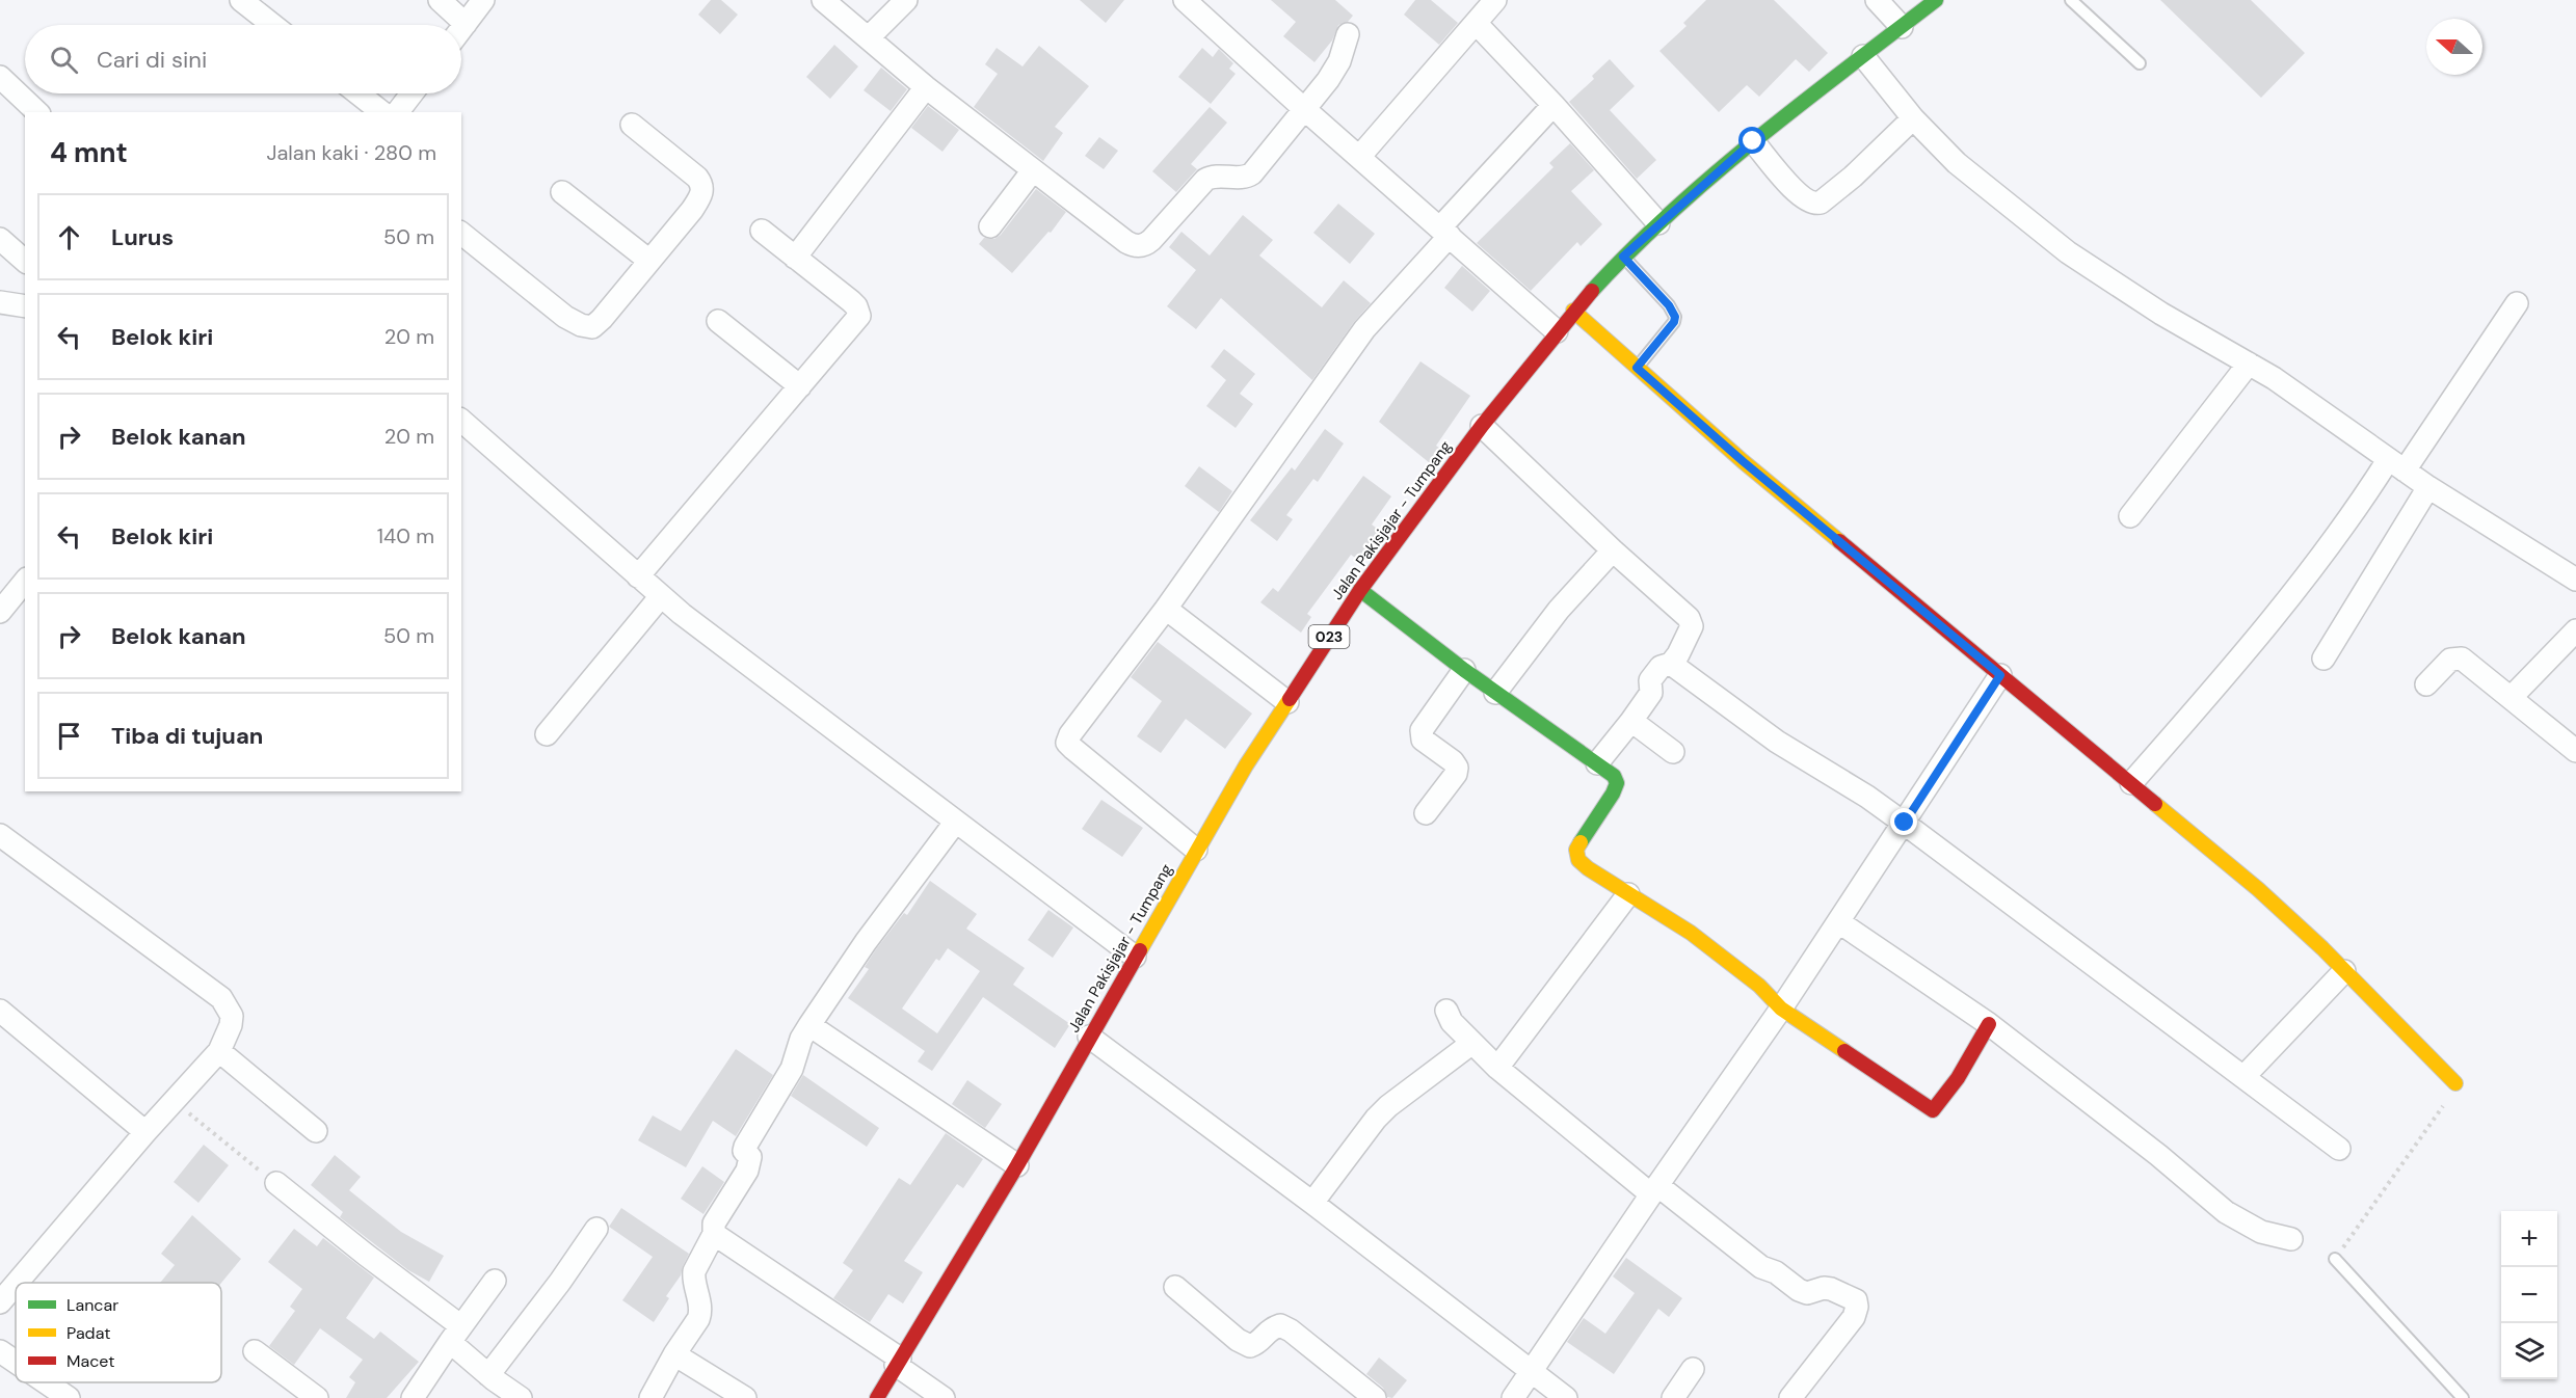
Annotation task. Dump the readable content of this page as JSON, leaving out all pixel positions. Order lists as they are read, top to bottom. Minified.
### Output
{"streets":{"street":["Jalan Pakisjajar - Tumpang","023"]},"legend":["Lancar","Padat","Macet"],"north":"left","page":{"search":"Cari di sini","heading":["4 mnt","Jalan kaki · 280 m"],"list":[["Lurus","50 m"],["Belok kiri","20 m"],["Belok kanan","20 m"],["Belok kiri","140 m"],["Belok kanan","50 m"],"Tiba di tujuan"],"map_buttons":["+","−"]}}
